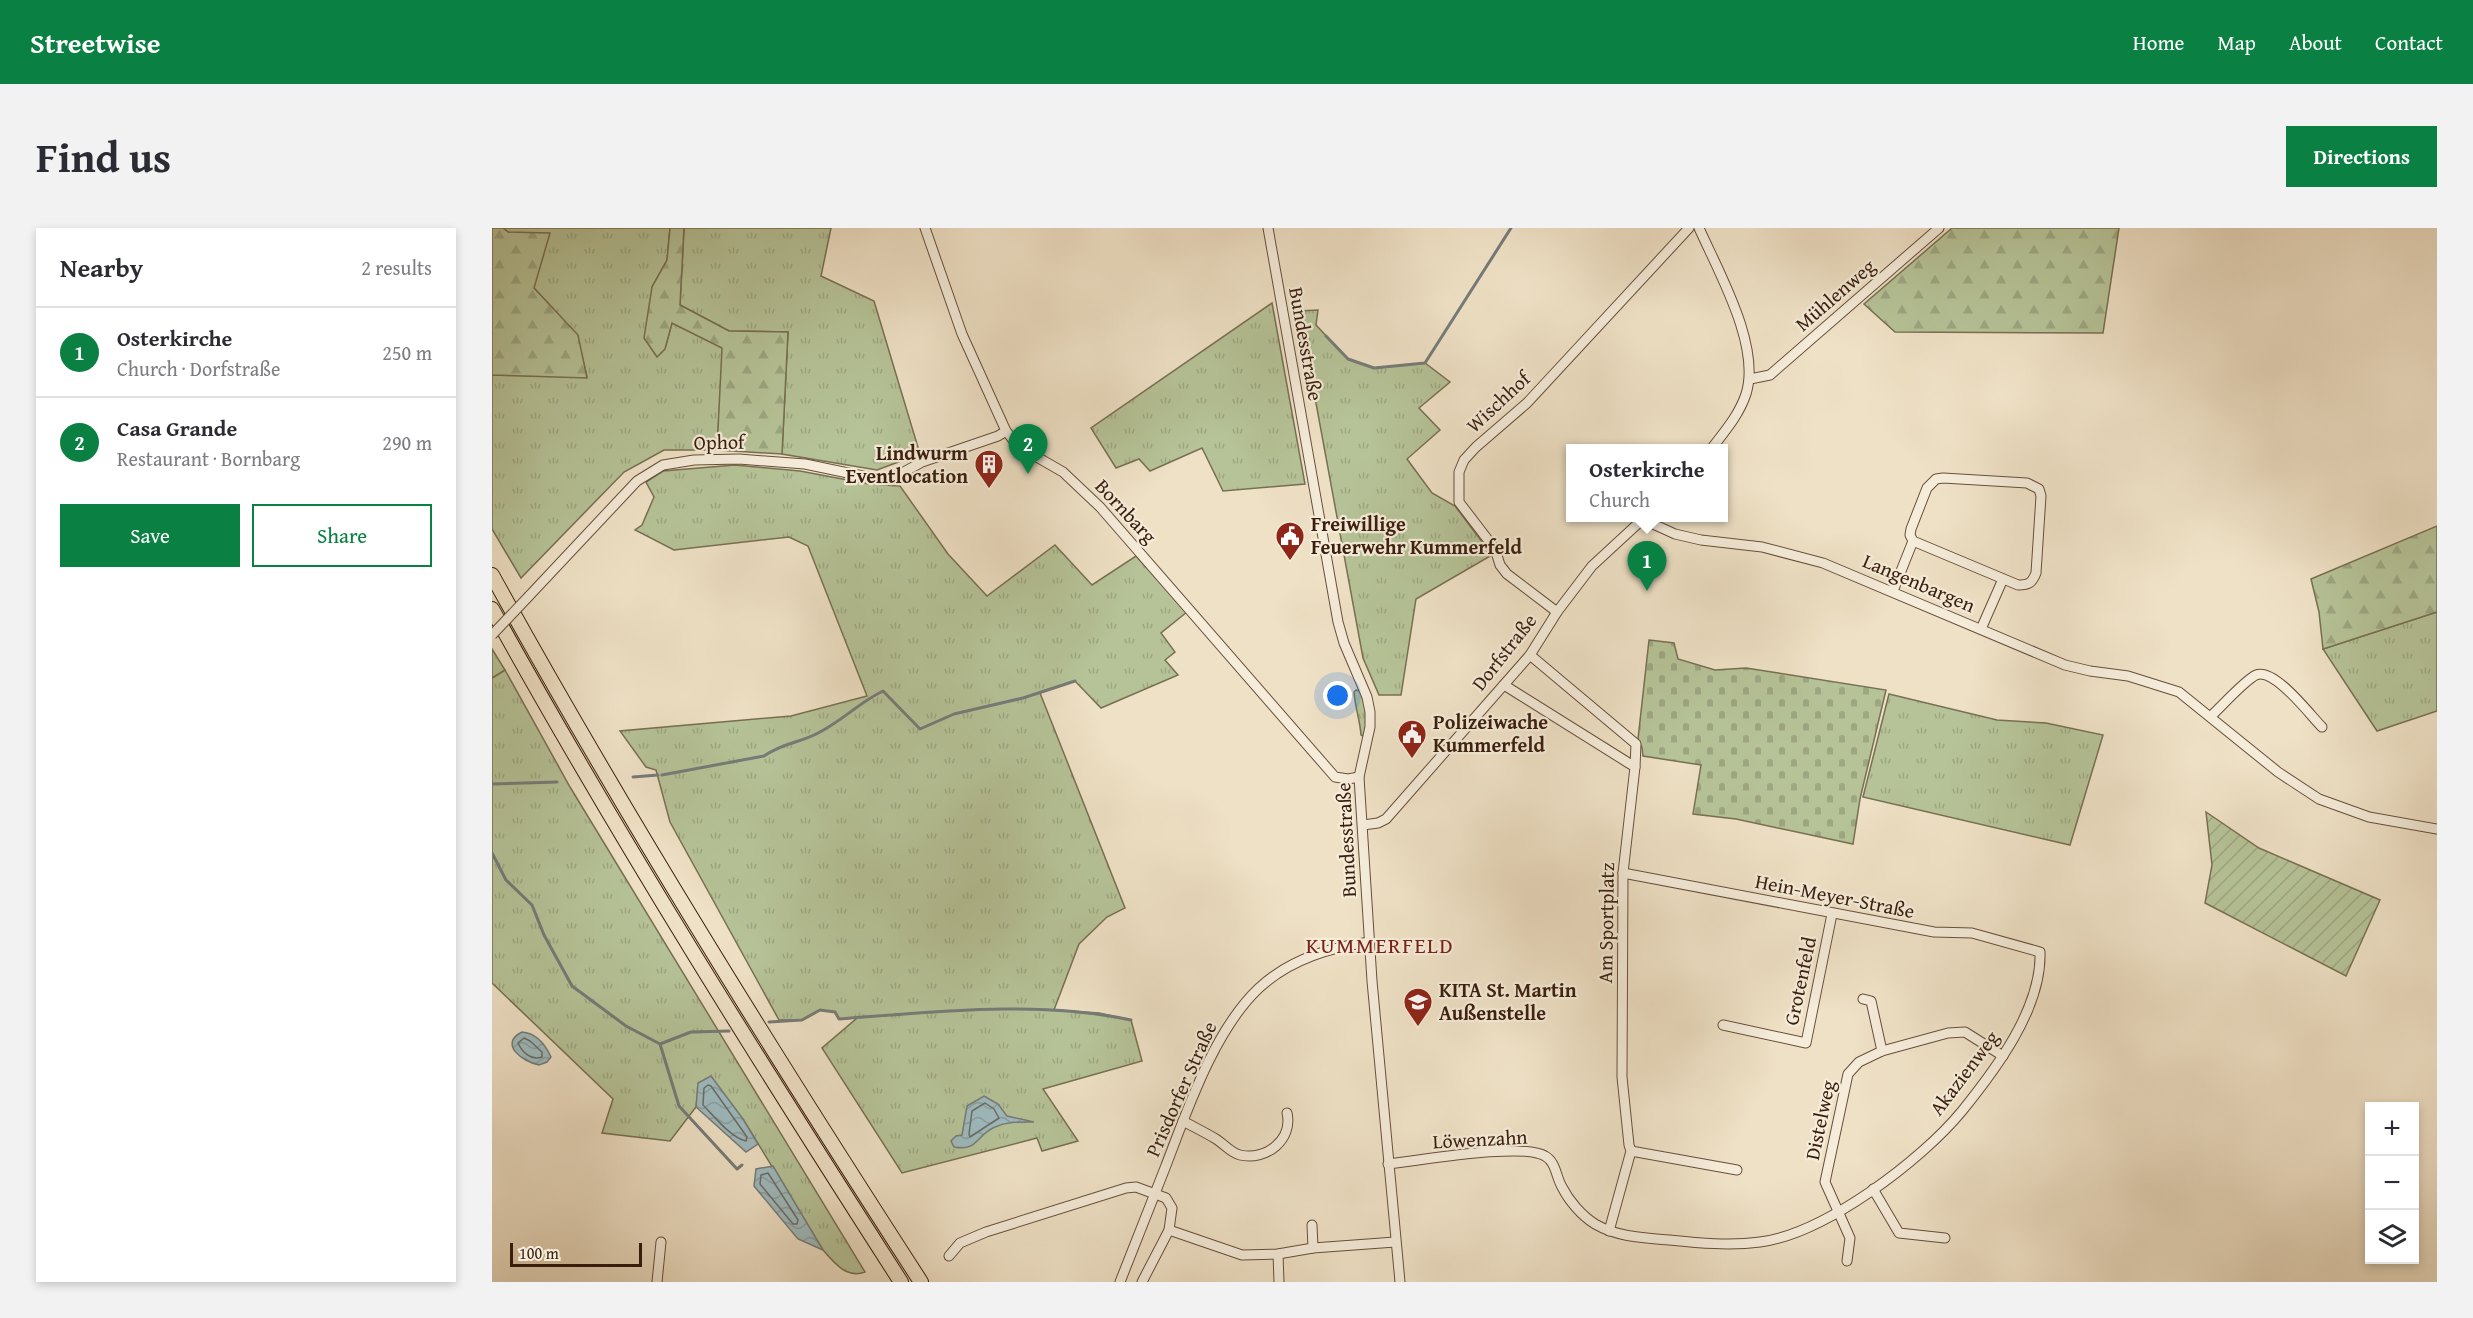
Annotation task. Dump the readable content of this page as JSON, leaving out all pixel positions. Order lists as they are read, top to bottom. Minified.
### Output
{"streets":{"street":["Mühlenweg","Bundesstraße","Wischhof","Ophof","Bornbarg","Langenbargen","Dorfstraße","Hein-Meyer-Straße","Am Sportplatz","Grotenfeld","Akazienweg","Prisdorfer Straße","Distelweg","Löwenzahn"]},"crossings":[["Bundesstraße","Bornbarg"],["Bundesstraße","Dorfstraße"],["Bundesstraße","Prisdorfer Straße"],["Bundesstraße","Löwenzahn"],["Wischhof","Dorfstraße"],["Ophof","Bornbarg"],["Dorfstraße","Am Sportplatz"],["Hein-Meyer-Straße","Am Sportplatz"],["Hein-Meyer-Straße","Grotenfeld"],["Hein-Meyer-Straße","Akazienweg"],["Am Sportplatz","Akazienweg"],["Am Sportplatz","Löwenzahn"],["Akazienweg","Distelweg"],["Akazienweg","Löwenzahn"]],"districts":["KUMMERFELD"],"places":{"building":["Lindwurm Eventlocation"],"public building":["Freiwillige Feuerwehr Kummerfeld","Polizeiwache Kummerfeld"],"school or university":["KITA St. Martin Außenstelle"]},"scale_bar":"100 m","page":{"header":"Streetwise","nav":["Home","Map","About","Contact"],"title":"Find us","buttons":["Directions",["Save","Share"]],"heading":["Nearby","2 results"],"list":[{"mark":"1","name":"Osterkirche","note":"Church · Dorfstraße","value":"250 m"},{"mark":"2","name":"Casa Grande","note":"Restaurant · Bornbarg","value":"290 m"}],"pins":["2","1"],"popup":["Osterkirche","Church"],"map_buttons":["+","−"],"scale":"100 m"}}
